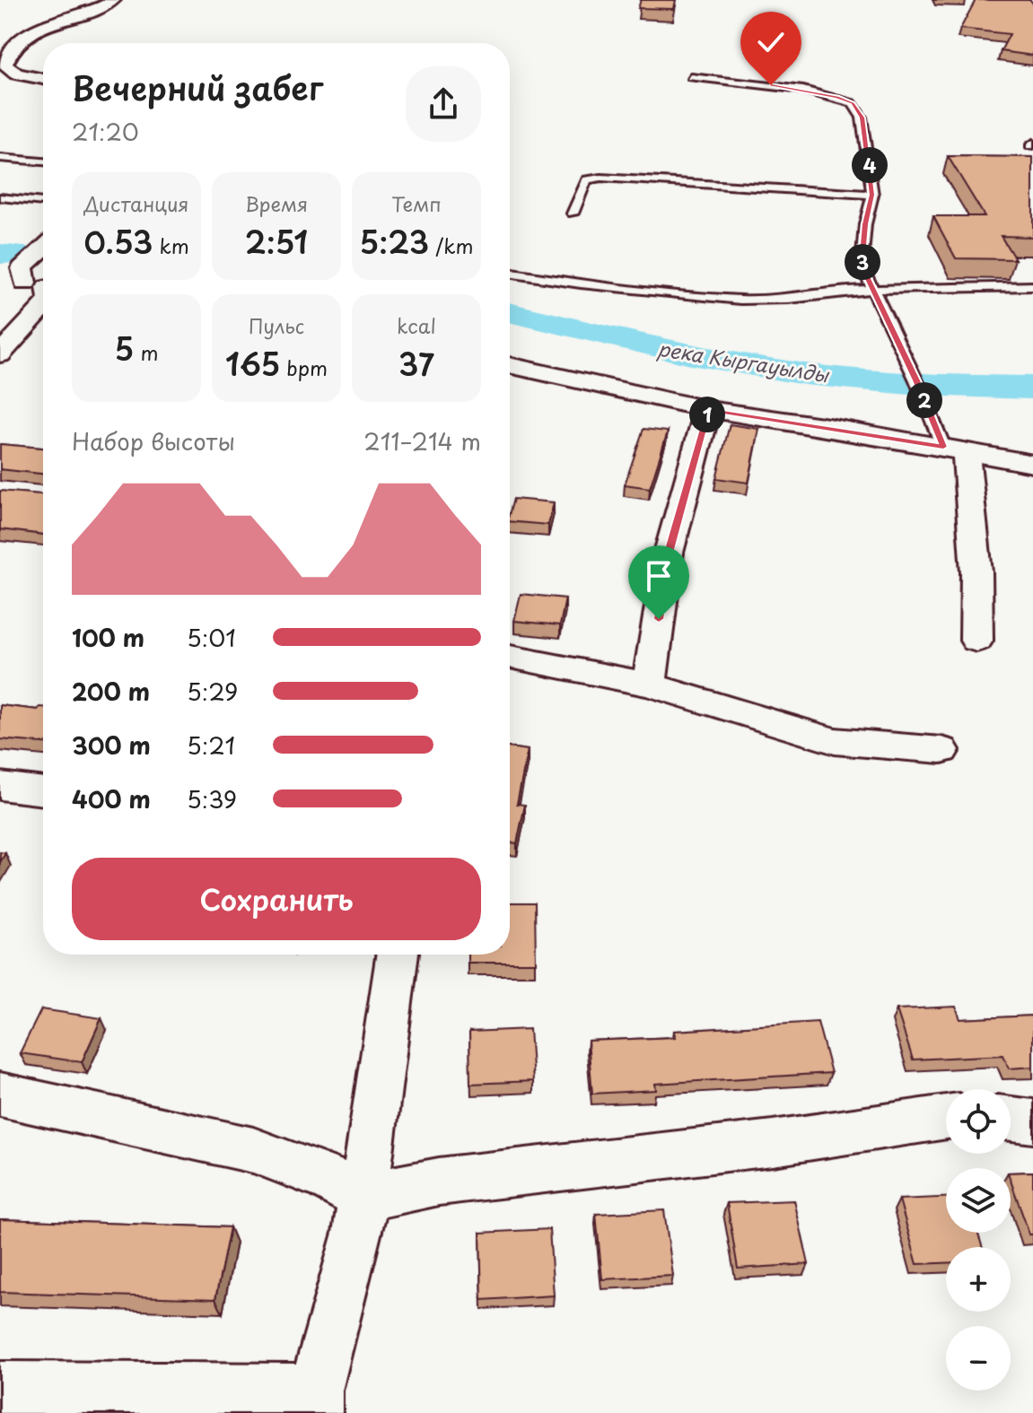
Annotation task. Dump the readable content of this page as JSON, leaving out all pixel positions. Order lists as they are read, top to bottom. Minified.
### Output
{"water":["река Кыргауылды"],"page":{"heading":["Вечерний забег","21:20"],"pins":["4","3","2","1"],"stats":[["Дистанция","0.53 km"],["Время","2:51"],["Темп","5:23 /km"],["5 m"],["Пульс","165 bpm"],["kcal","37"]],"chart":["Набор высоты","211–214 m"],"list":[{"name":"100 m","note":"5:01"},{"name":"200 m","note":"5:29"},{"name":"300 m","note":"5:21"},{"name":"400 m","note":"5:39"}],"buttons":"Сохранить","map_buttons":["+","−"]}}
